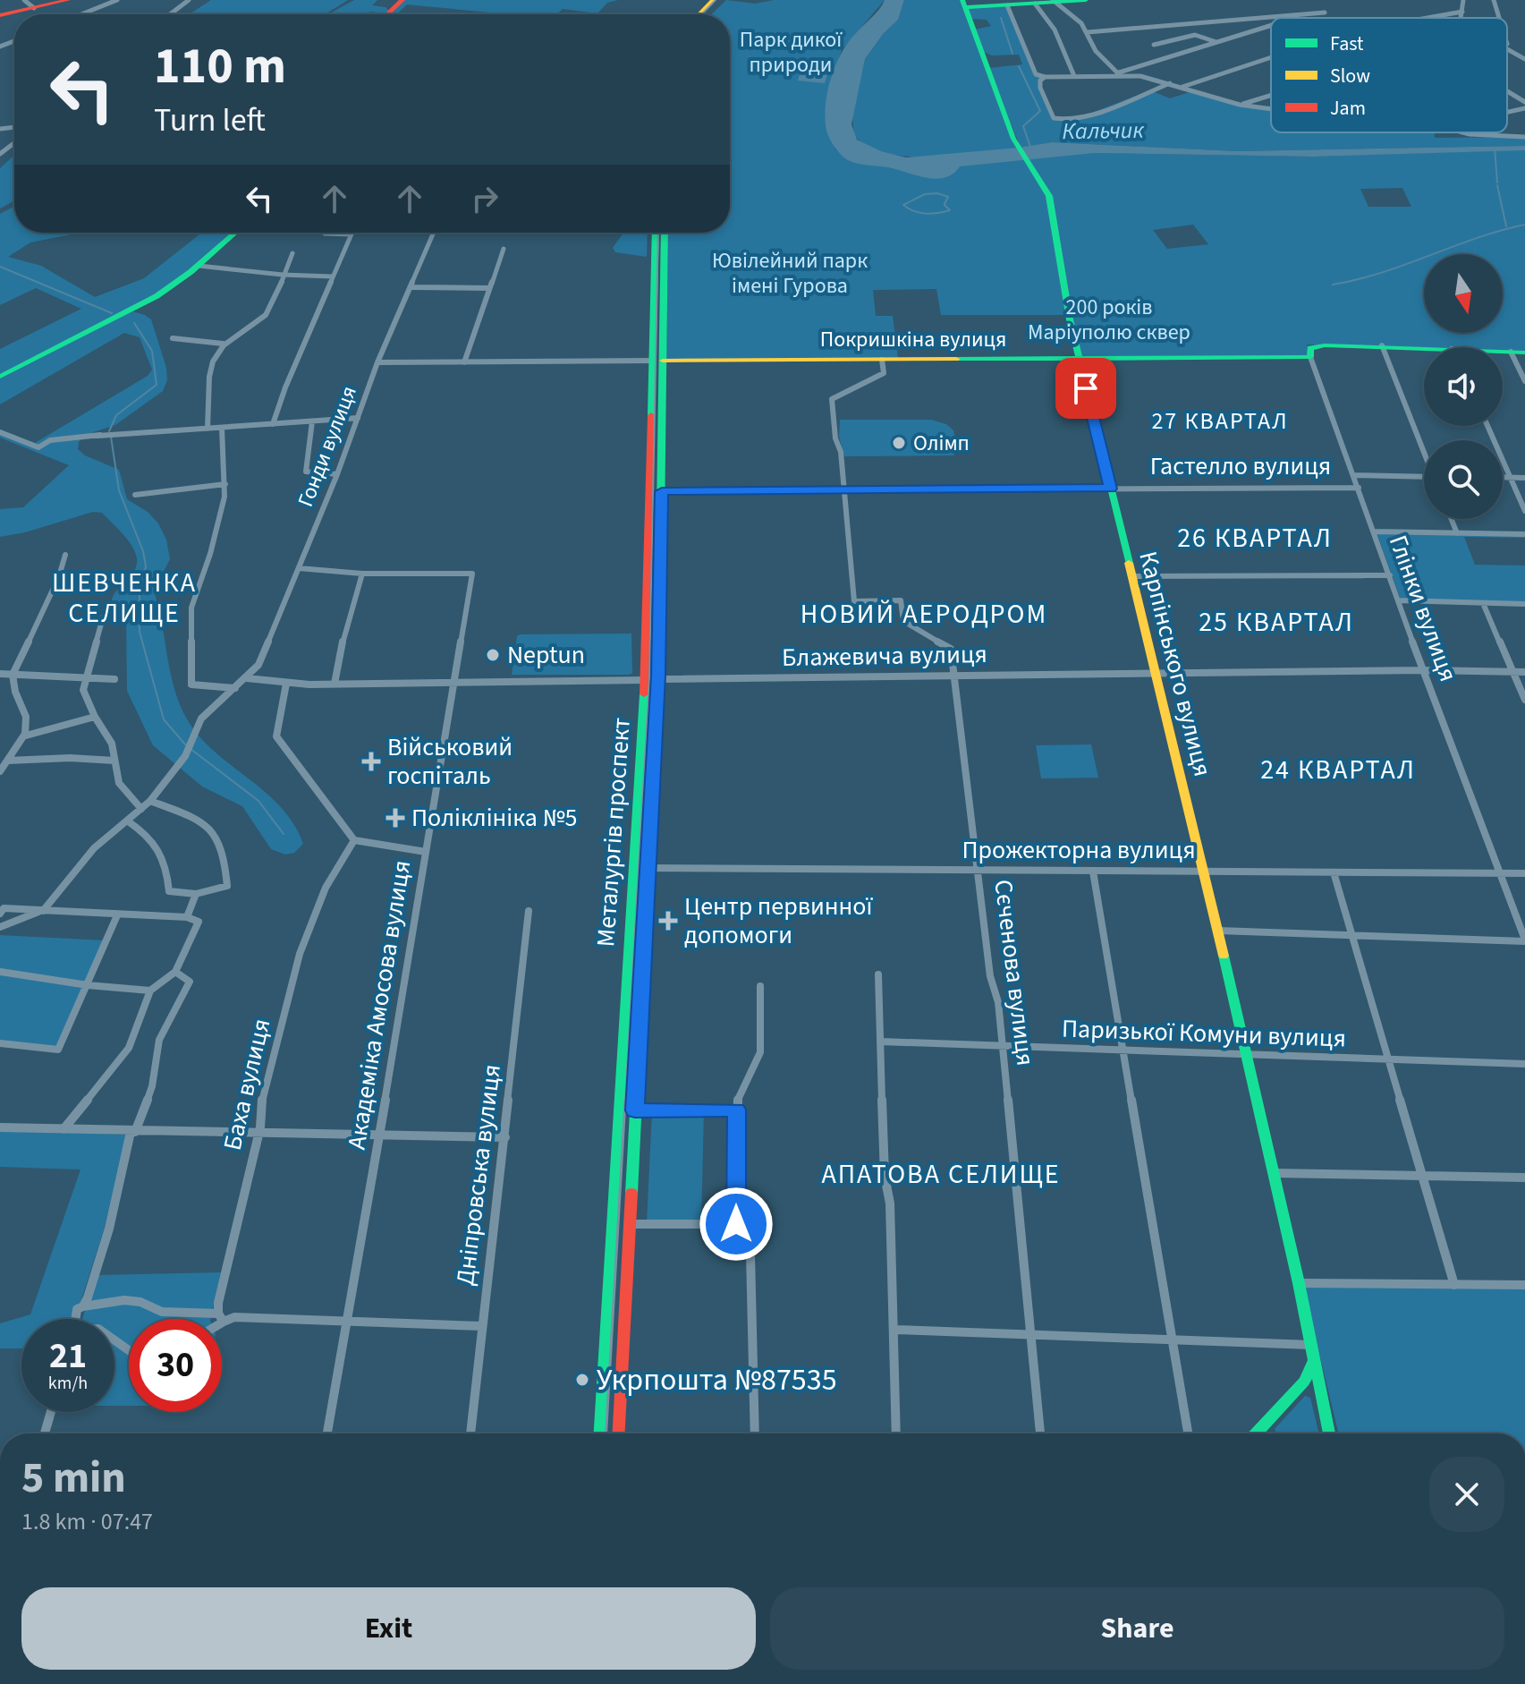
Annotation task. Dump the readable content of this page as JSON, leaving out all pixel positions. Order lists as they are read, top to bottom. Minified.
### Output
{"streets":{"main road":["Покришкіна вулиця","Гастелло вулиця","Блажевича вулиця","Карпінського вулиця","Металургів проспект","Прожекторна вулиця"],"street":["Гонди вулиця","Глінки вулиця","Сєченова вулиця","Академіка Амосова вулиця","Паризької Комуни вулиця","Баха вулиця","Дніпровська вулиця"]},"crossings":[["Покришкіна вулиця","Гонди вулиця"],["Покришкіна вулиця","Глінки вулиця"],["Покришкіна вулиця","Карпінського вулиця"],["Покришкіна вулиця","Металургів проспект"],["Покришкіна вулиця","Сєченова вулиця"],["Гонди вулиця","Блажевича вулиця"],["Гастелло вулиця","Глінки вулиця"],["Гастелло вулиця","Карпінського вулиця"],["Гастелло вулиця","Металургів проспект"],["Гастелло вулиця","Сєченова вулиця"],["Глінки вулиця","Блажевича вулиця"],["Глінки вулиця","Прожекторна вулиця"],["Блажевича вулиця","Карпінського вулиця"],["Блажевича вулиця","Металургів проспект"],["Блажевича вулиця","Сєченова вулиця"],["Блажевича вулиця","Академіка Амосова вулиця"],["Карпінського вулиця","Прожекторна вулиця"],["Карпінського вулиця","Паризької Комуни вулиця"],["Металургів проспект","Прожекторна вулиця"],["Прожекторна вулиця","Сєченова вулиця"],["Сєченова вулиця","Паризької Комуни вулиця"]],"districts":["27 КВАРТАЛ","26 КВАРТАЛ","ШЕВЧЕНКА СЕЛИЩЕ","НОВИЙ АЕРОДРОМ","25 КВАРТАЛ","24 КВАРТАЛ","АПАТОВА СЕЛИЩЕ"],"water":["Кальчик"],"parks":["Парк дикої природи","Ювілейний парк імені Гурова","200 років Маріуполю сквер"],"places":{"other":["Олімп","Neptun","Укрпошта №87535"],"health":["Військовий госпіталь","Поліклініка №5","Центр первинної допомоги"]},"legend":["Fast","Slow","Jam"],"north":"bottom","page":{"turn":["110 m","Turn left"],"speed":"21 km/h","limit":"30","heading":["5 min","1.8 km · 07:47"],"buttons":["Exit","Share"]}}
